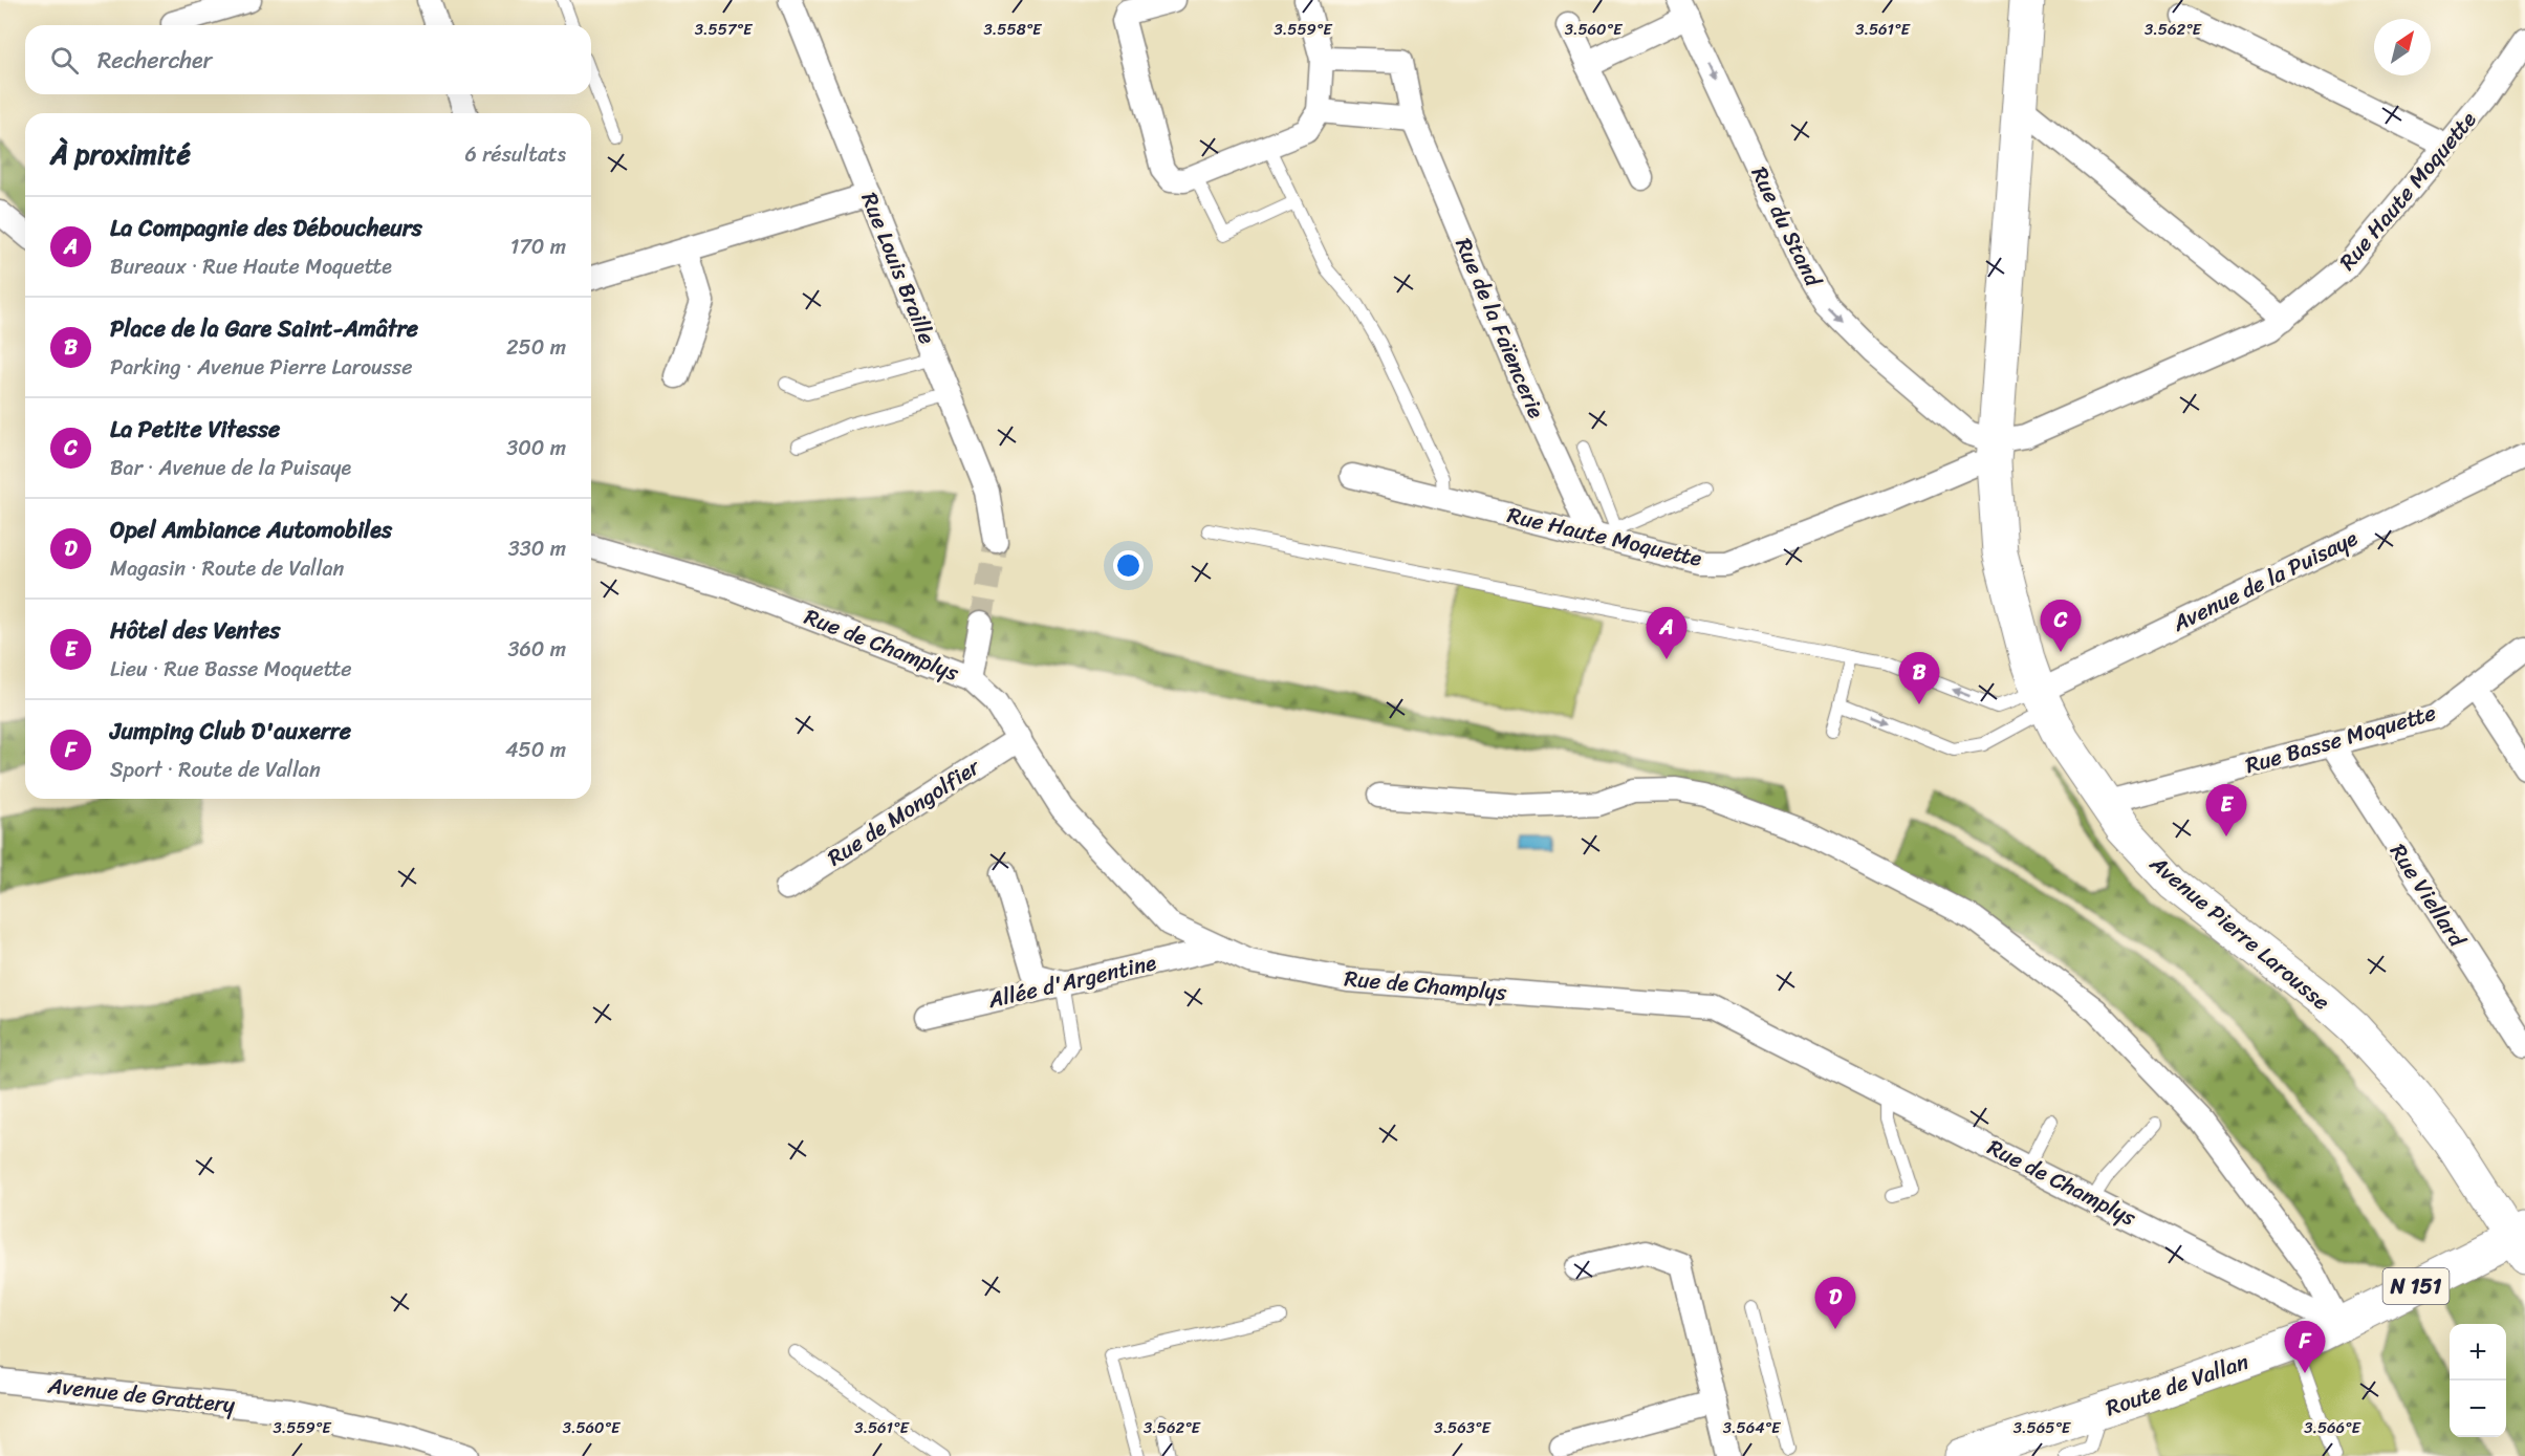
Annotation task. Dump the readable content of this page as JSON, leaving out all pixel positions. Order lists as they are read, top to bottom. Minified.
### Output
{"streets":{"main road":["Avenue Pierre Larousse","N 151","Route de Vallan"],"street":["Rue Haute Moquette","Rue du Stand","Rue Louis Braille","Rue de la Faïencerie","Avenue de la Puisaye","Rue de Champlys","Rue Basse Moquette","Rue de Mongolfier","Rue Viellard","Allée d'Argentine","Avenue de Grattery"]},"crossings":[["Rue Haute Moquette","Rue du Stand"],["Rue Haute Moquette","Rue de la Faïencerie"],["Rue Haute Moquette","Avenue Pierre Larousse"],["Rue du Stand","Avenue Pierre Larousse"],["Avenue de la Puisaye","Avenue Pierre Larousse"],["Rue de Champlys","Rue de Mongolfier"],["Rue de Champlys","Allée d'Argentine"],["Rue de Champlys","N 151"],["Rue de Champlys","Route de Vallan"],["Rue Basse Moquette","Rue Viellard"],["Rue Basse Moquette","Avenue Pierre Larousse"],["Avenue Pierre Larousse","N 151"],["N 151","Route de Vallan"]],"one_way":["Rue du Stand"],"north":"top right","page":{"search":"Rechercher","heading":["À proximité","6 résultats"],"list":[{"mark":"A","name":"La Compagnie des Déboucheurs","note":"Bureaux · Rue Haute Moquette","value":"170 m"},{"mark":"B","name":"Place de la Gare Saint-Amâtre","note":"Parking · Avenue Pierre Larousse","value":"250 m"},{"mark":"C","name":"La Petite Vitesse","note":"Bar · Avenue de la Puisaye","value":"300 m"},{"mark":"D","name":"Opel Ambiance Automobiles","note":"Magasin · Route de Vallan","value":"330 m"},{"mark":"E","name":"Hôtel des Ventes","note":"Lieu · Rue Basse Moquette","value":"360 m"},{"mark":"F","name":"Jumping Club D'auxerre","note":"Sport · Route de Vallan","value":"450 m"}],"pins":["C","A","B","E","D","F"],"map_buttons":["+","−"]},"coordinates":["3.557°E","3.558°E","3.559°E","3.560°E","3.561°E","3.562°E","3.563°E","3.564°E","3.565°E","3.566°E"]}
